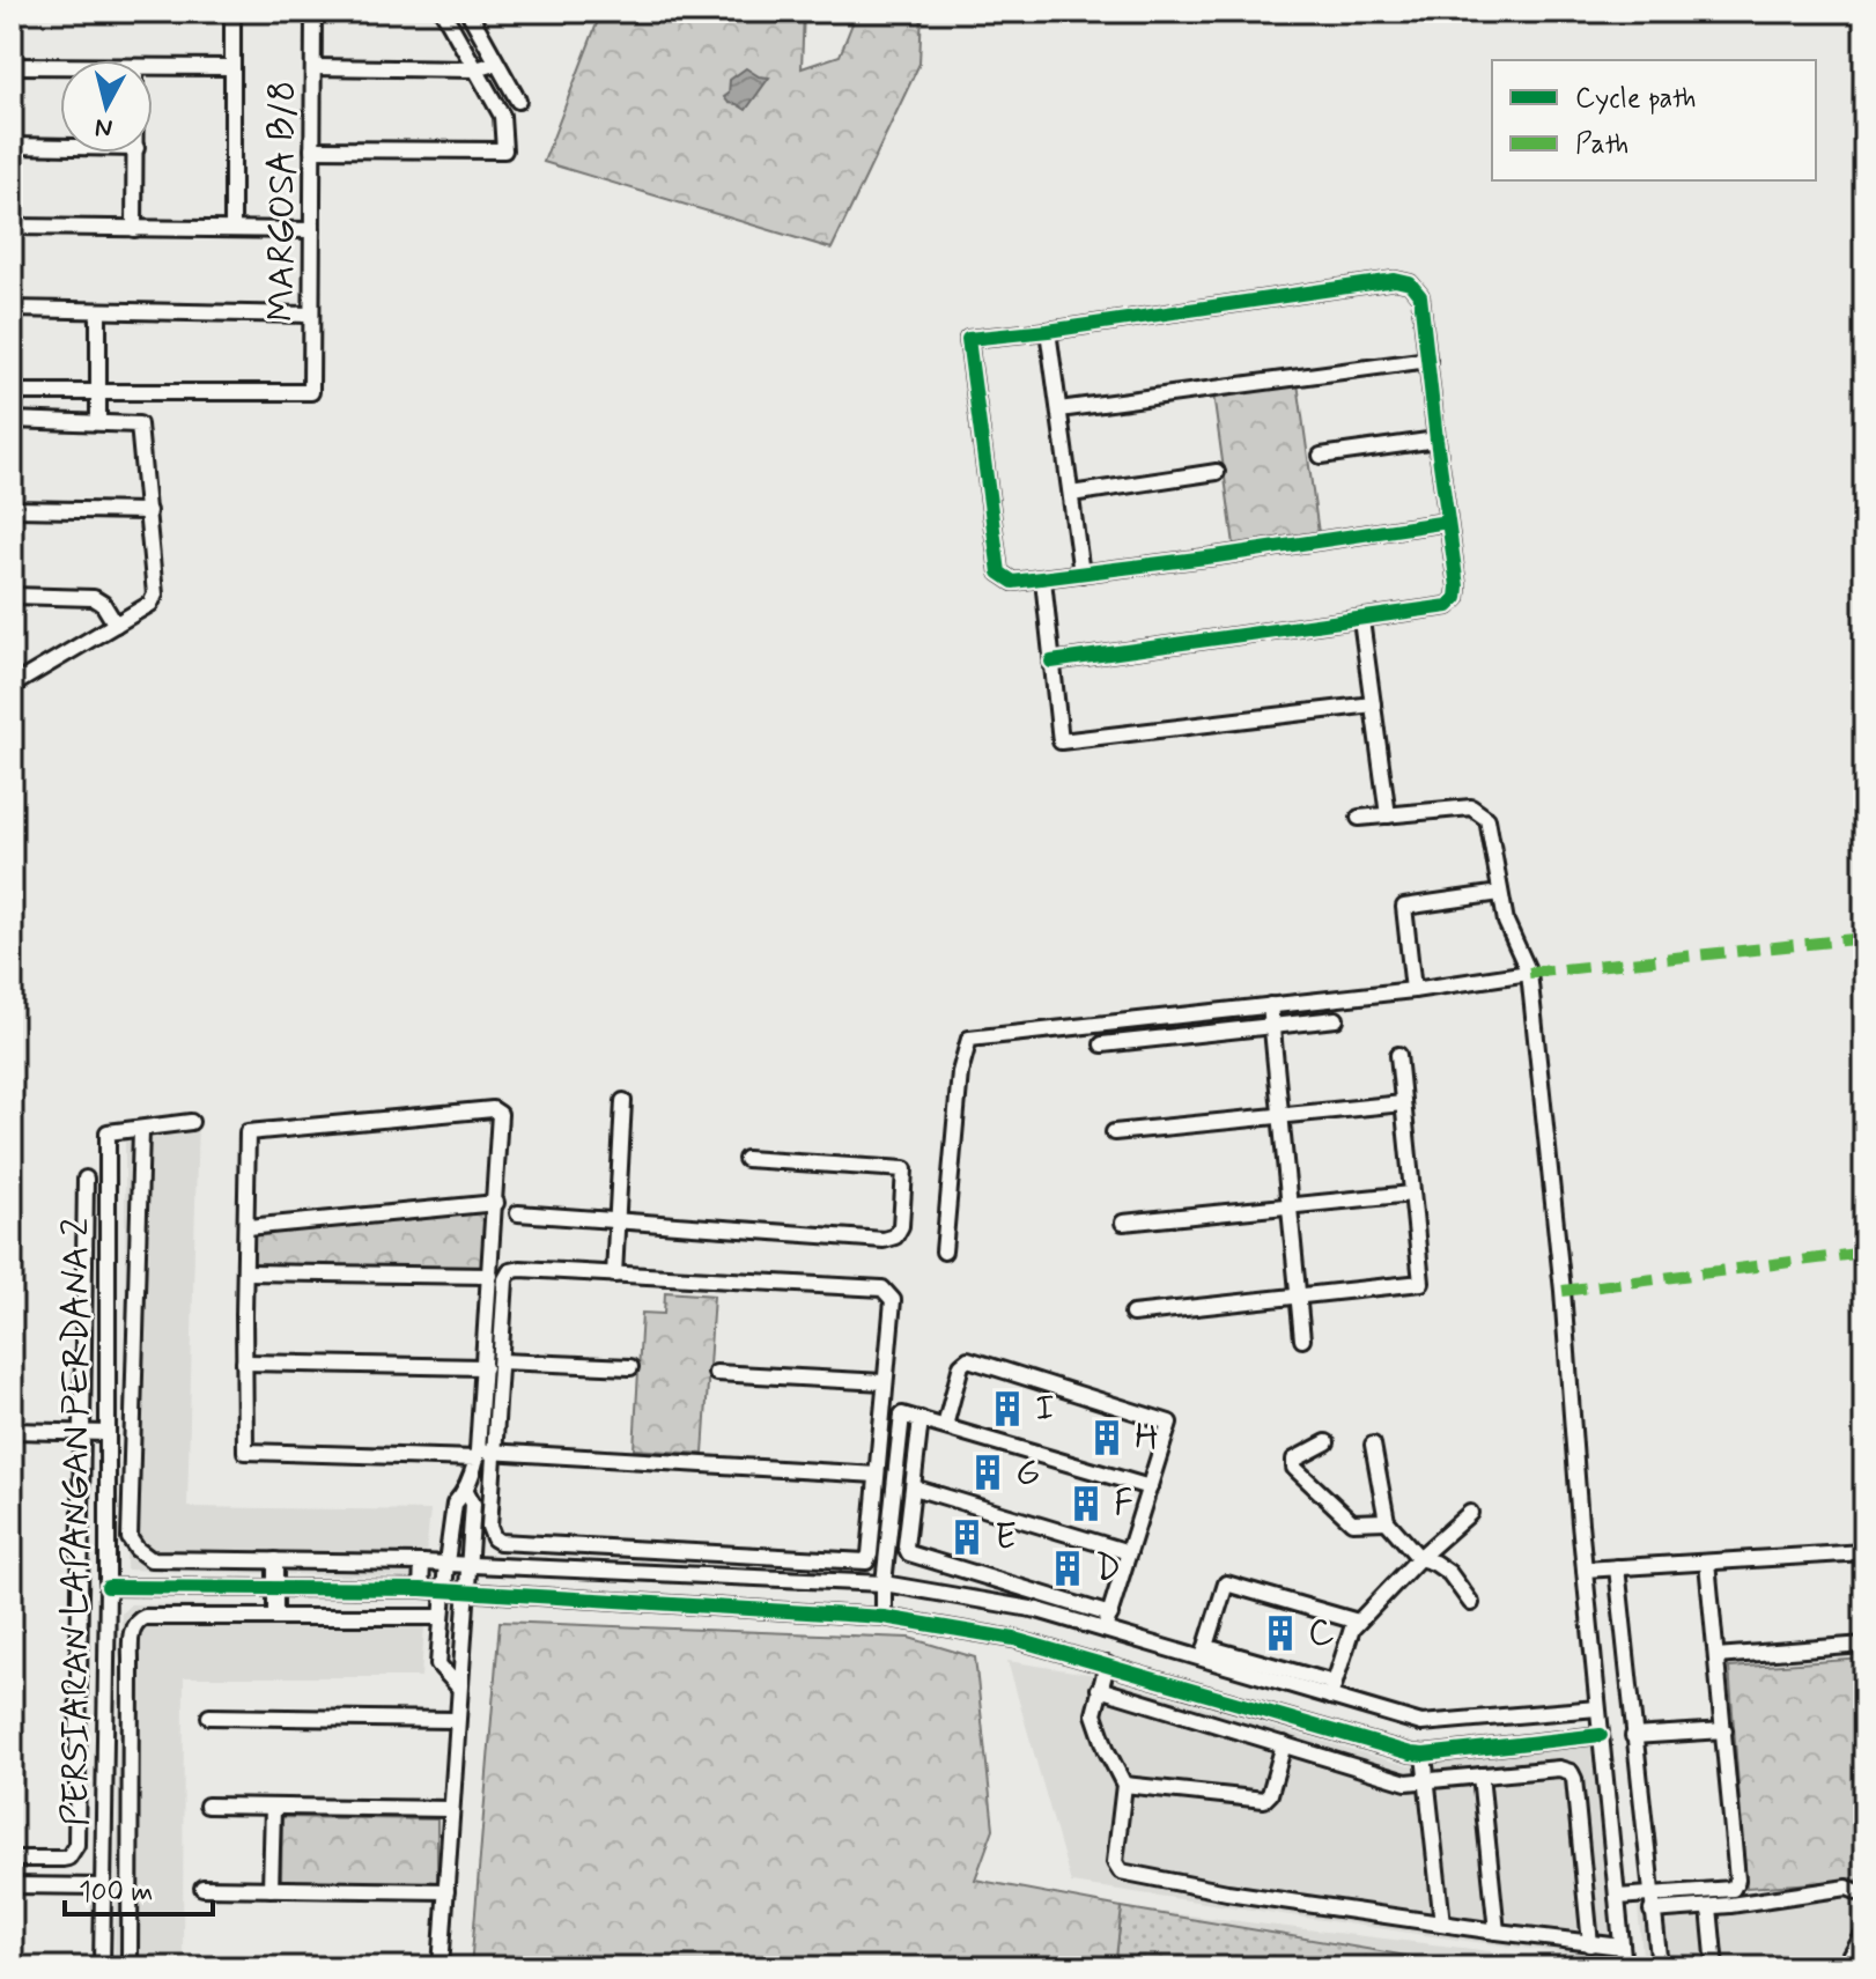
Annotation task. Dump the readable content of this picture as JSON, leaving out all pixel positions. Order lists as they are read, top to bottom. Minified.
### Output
{"streets":{"street":["MARGOSA B/8","PERSIARAN LAPANGAN PERDANA 2"]},"places":{"building":["I","H","G","F","E","D","C"]},"legend":["Cycle path","Path"],"scale_bar":"100 m","north":"bottom"}
